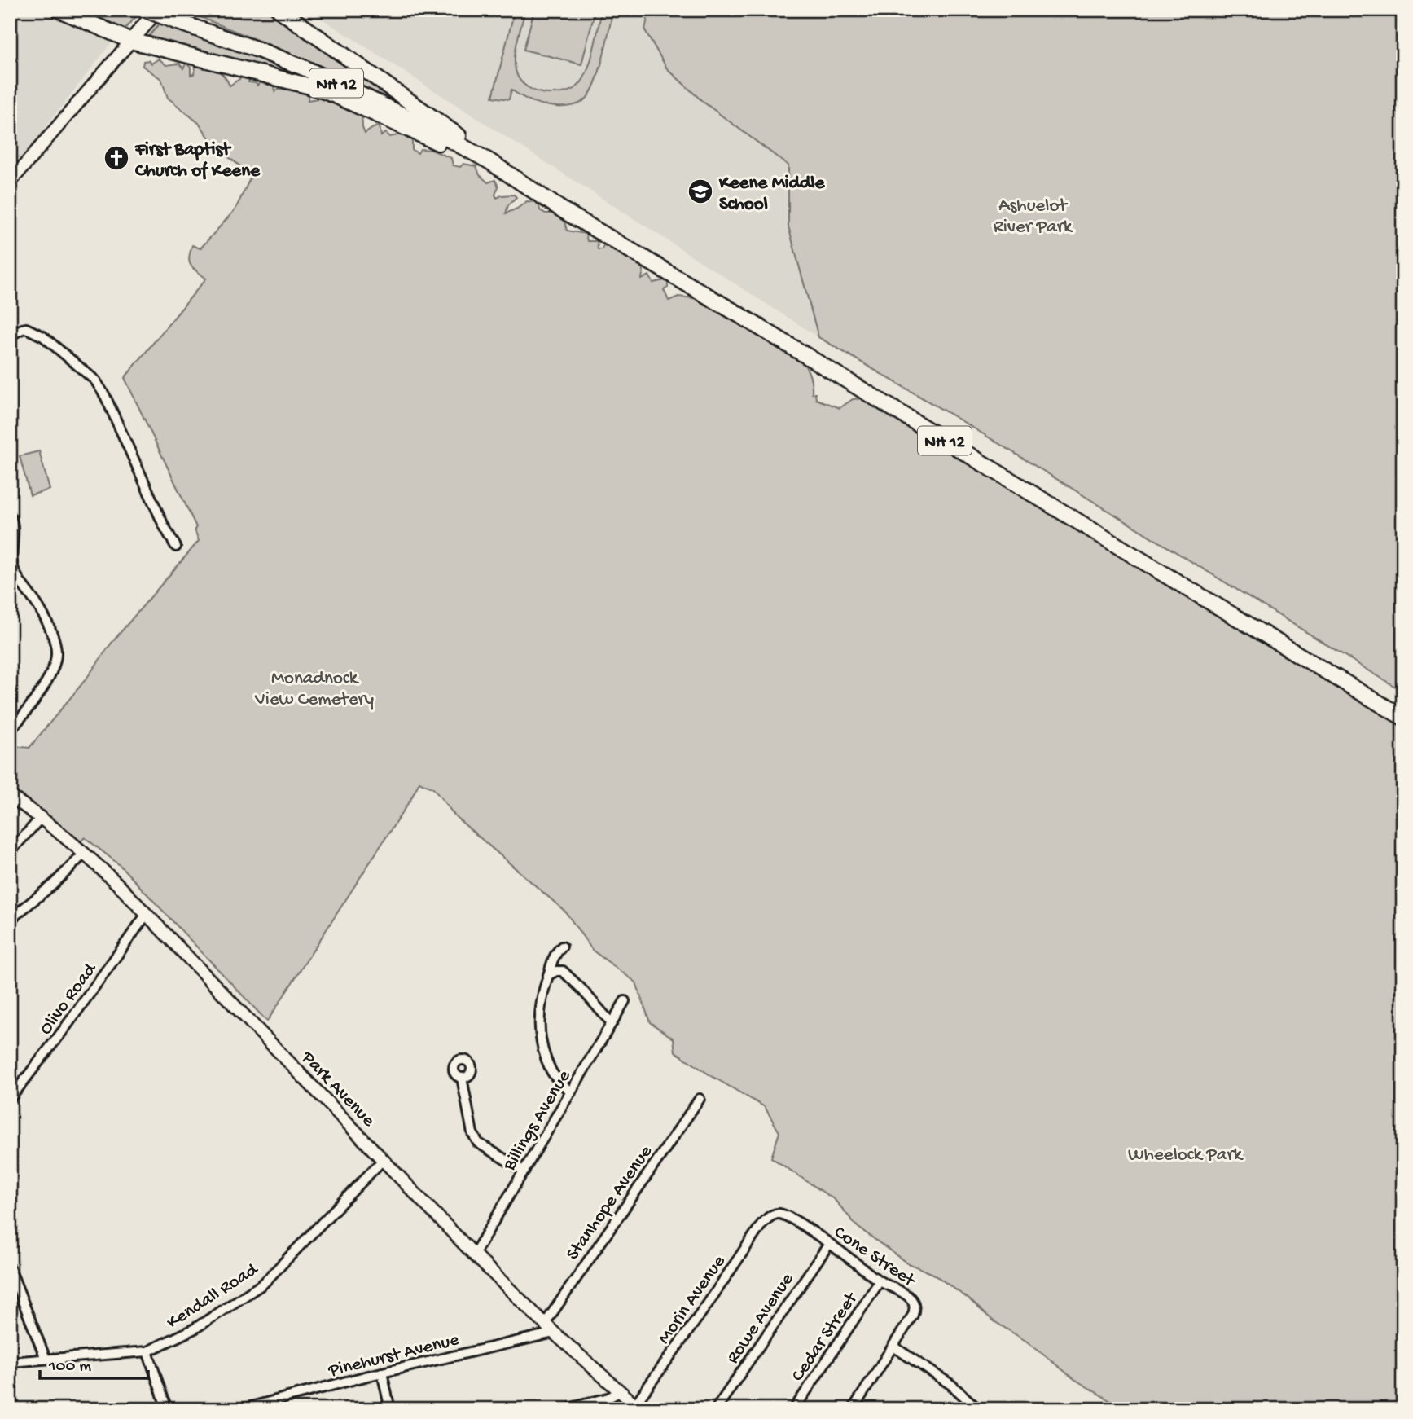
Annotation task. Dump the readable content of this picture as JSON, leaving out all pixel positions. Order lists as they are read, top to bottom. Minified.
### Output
{"streets":{"highway":["NH 12"],"street":["Olivo Road","Park Avenue","Billings Avenue","Stanhope Avenue","Cone Street","Kendall Road","Morin Avenue","Rowe Avenue","Cedar Street","Pinehurst Avenue"]},"crossings":[["Olivo Road","Park Avenue"],["Park Avenue","Billings Avenue"],["Park Avenue","Stanhope Avenue"],["Park Avenue","Kendall Road"],["Park Avenue","Morin Avenue"],["Park Avenue","Pinehurst Avenue"],["Cone Street","Morin Avenue"],["Cone Street","Rowe Avenue"],["Cone Street","Cedar Street"]],"parks":["Ashuelot River Park","Monadnock View Cemetery","Wheelock Park"],"places":{"church":["First Baptist Church of Keene"],"school or university":["Keene Middle School"]},"scale_bar":"100 m"}
